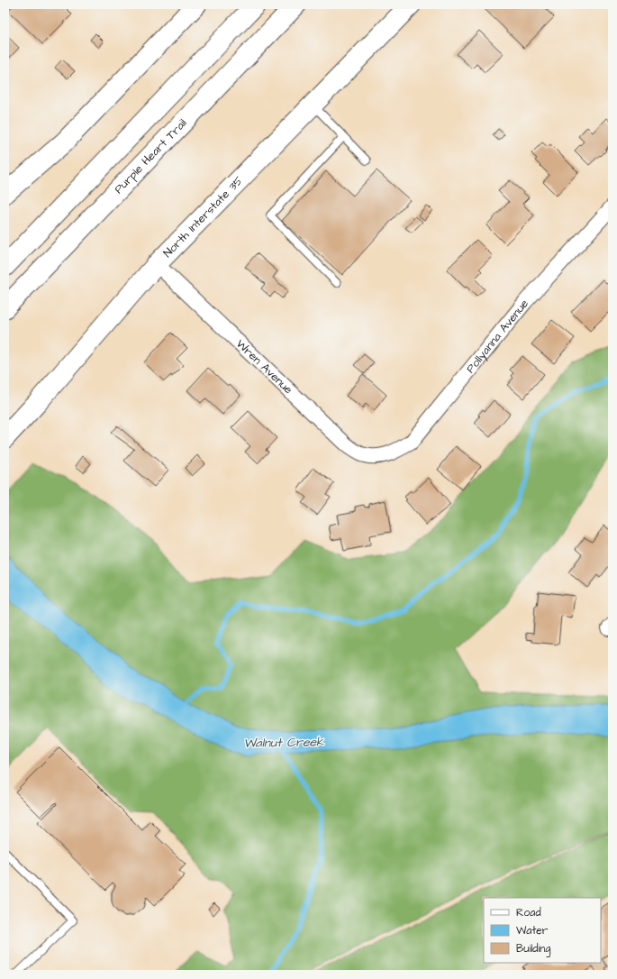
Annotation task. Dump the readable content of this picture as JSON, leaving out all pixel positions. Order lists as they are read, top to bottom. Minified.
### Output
{"streets":{"main road":["Purple Heart Trail","North Interstate 35"],"street":["Pollyanna Avenue","Wren Avenue"]},"crossings":[["North Interstate 35","Wren Avenue"],["Pollyanna Avenue","Wren Avenue"]],"water":["Walnut Creek"],"legend":["Road","Water","Building"]}
